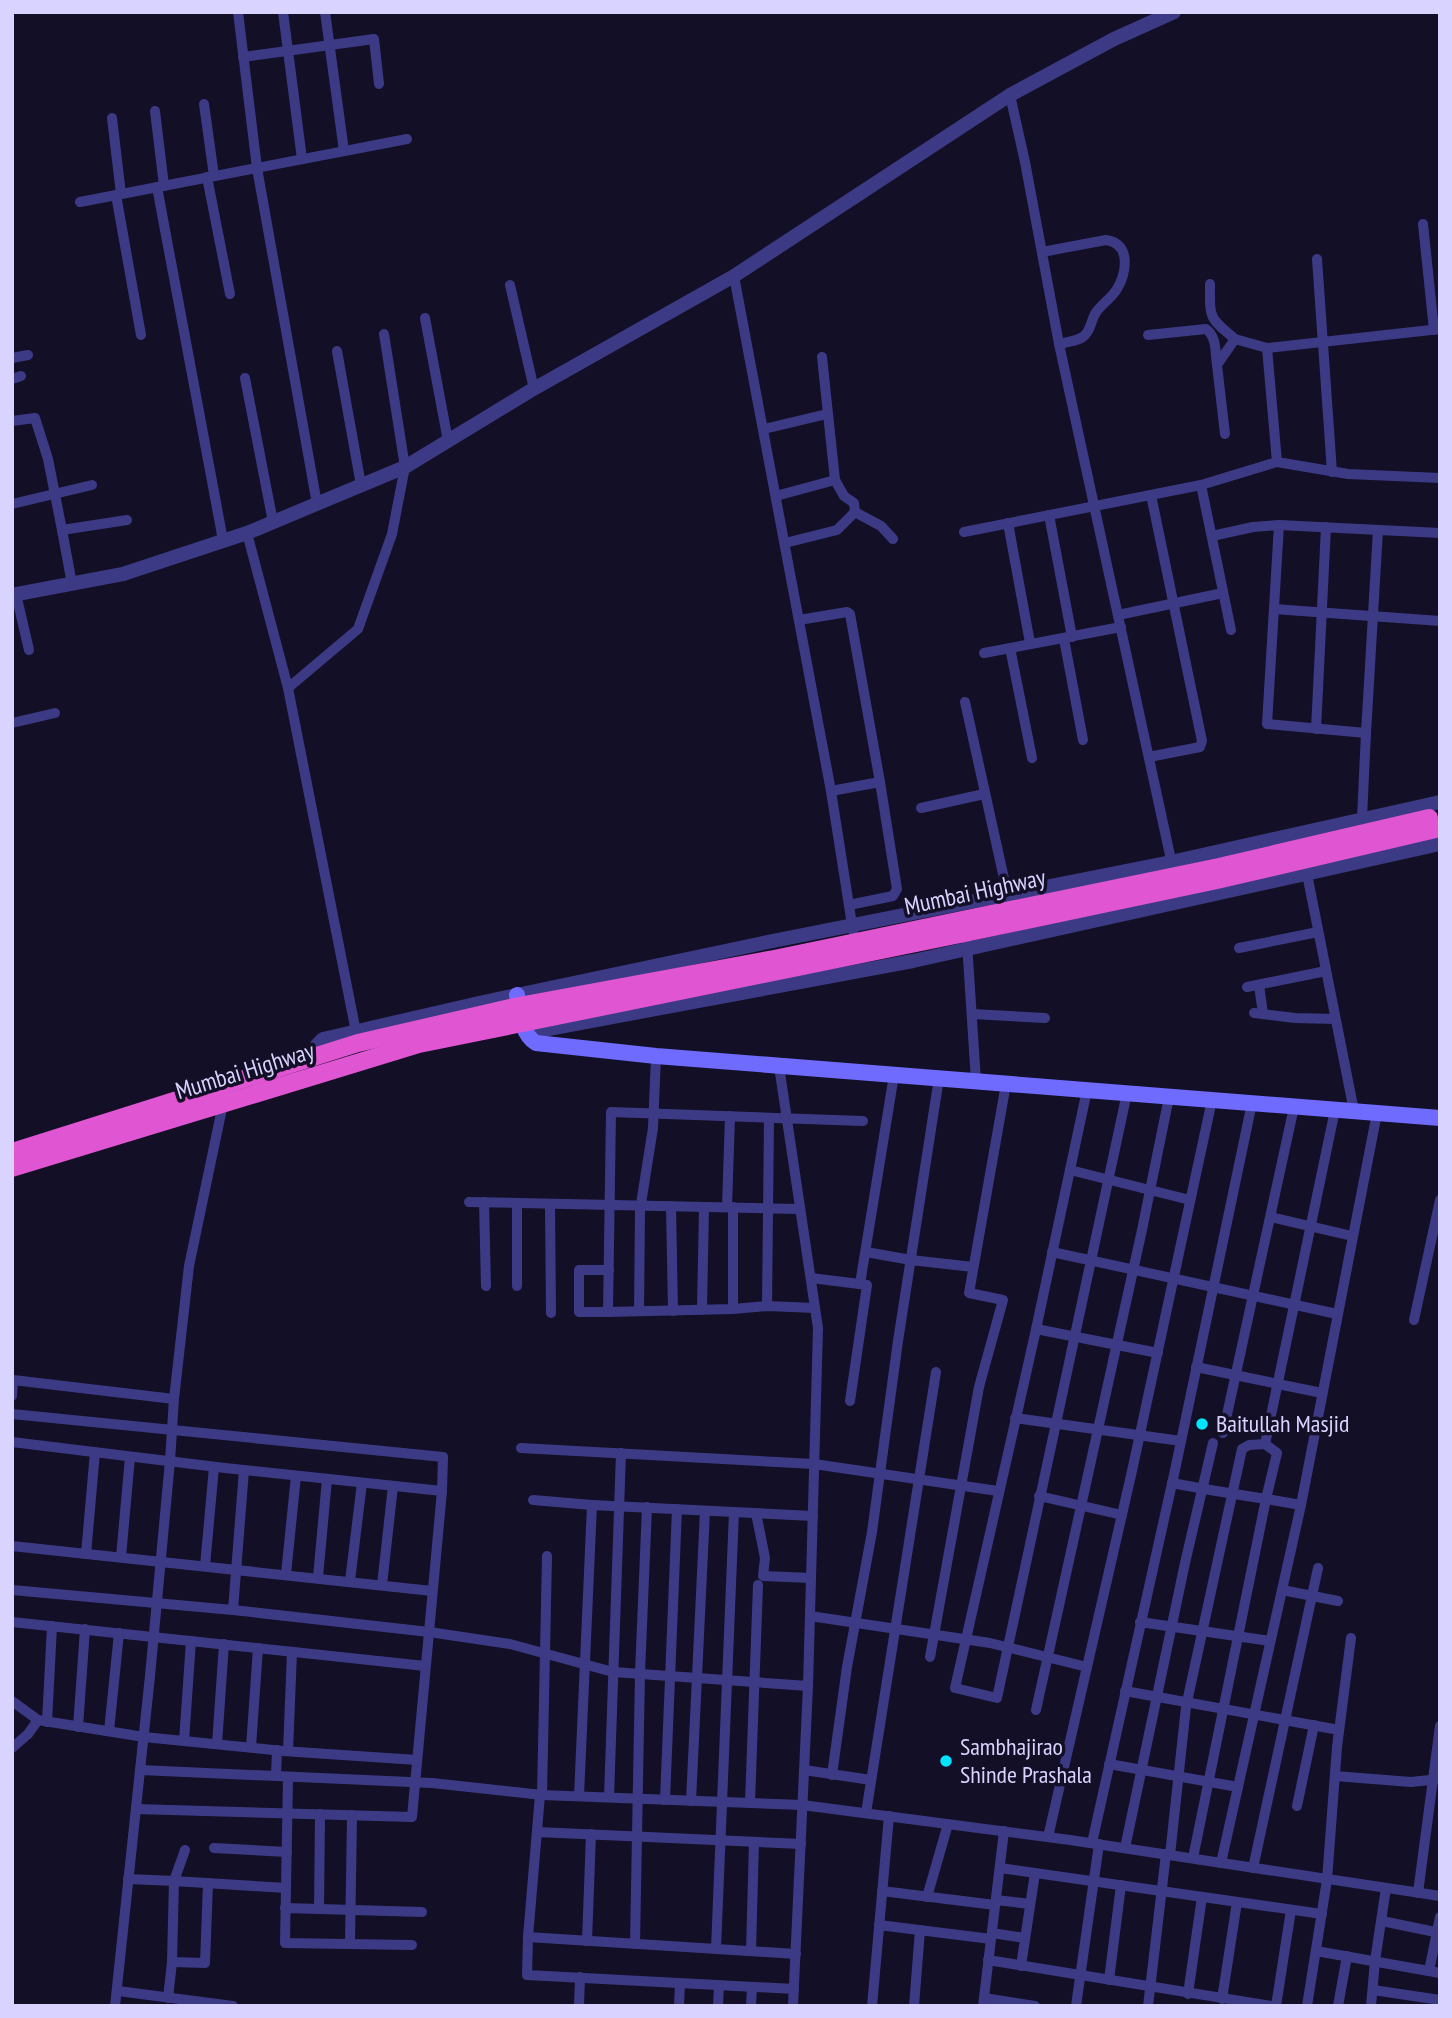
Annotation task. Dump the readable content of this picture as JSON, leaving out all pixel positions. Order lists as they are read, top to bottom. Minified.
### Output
{"streets":{"highway":["Mumbai Highway"]},"places":["Baitullah Masjid","Sambhajirao Shinde Prashala"]}
